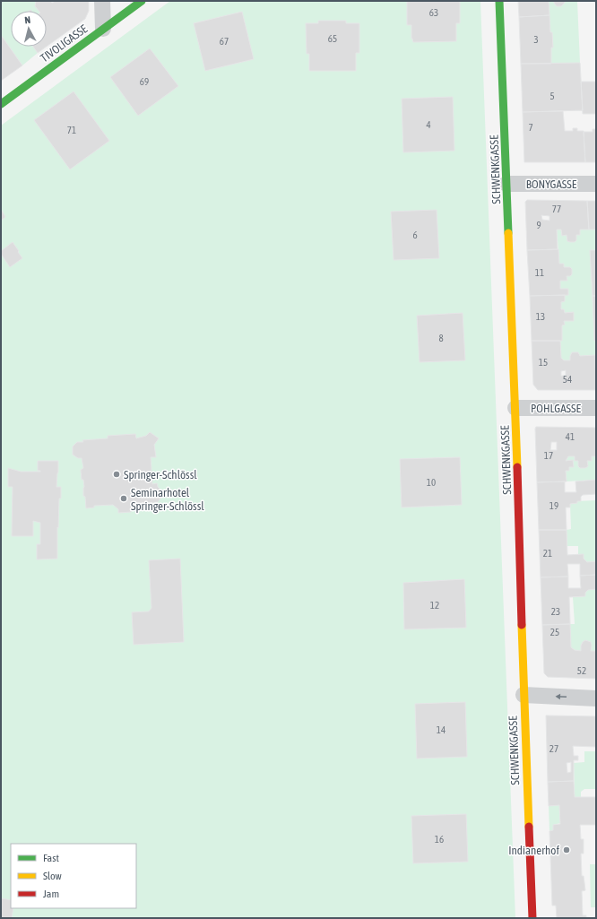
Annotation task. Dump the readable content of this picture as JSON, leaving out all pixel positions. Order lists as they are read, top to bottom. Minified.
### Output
{"streets":{"street":["TIVOLIGASSE","SCHWENKGASSE","BONYGASSE","POHLGASSE"]},"crossings":[["SCHWENKGASSE","BONYGASSE"],["SCHWENKGASSE","POHLGASSE"]],"places":["Springer-Schlössl","Seminarhotel Springer-Schlössl","Indianerhof"],"house_numbers":["63","65","3","67","69","5","4","7","71","77","9","6","11","13","8","15","54","41","17","10","19","21","12","23","25","52","14","27","16"],"legend":["Fast","Slow","Jam"],"north":"top"}
